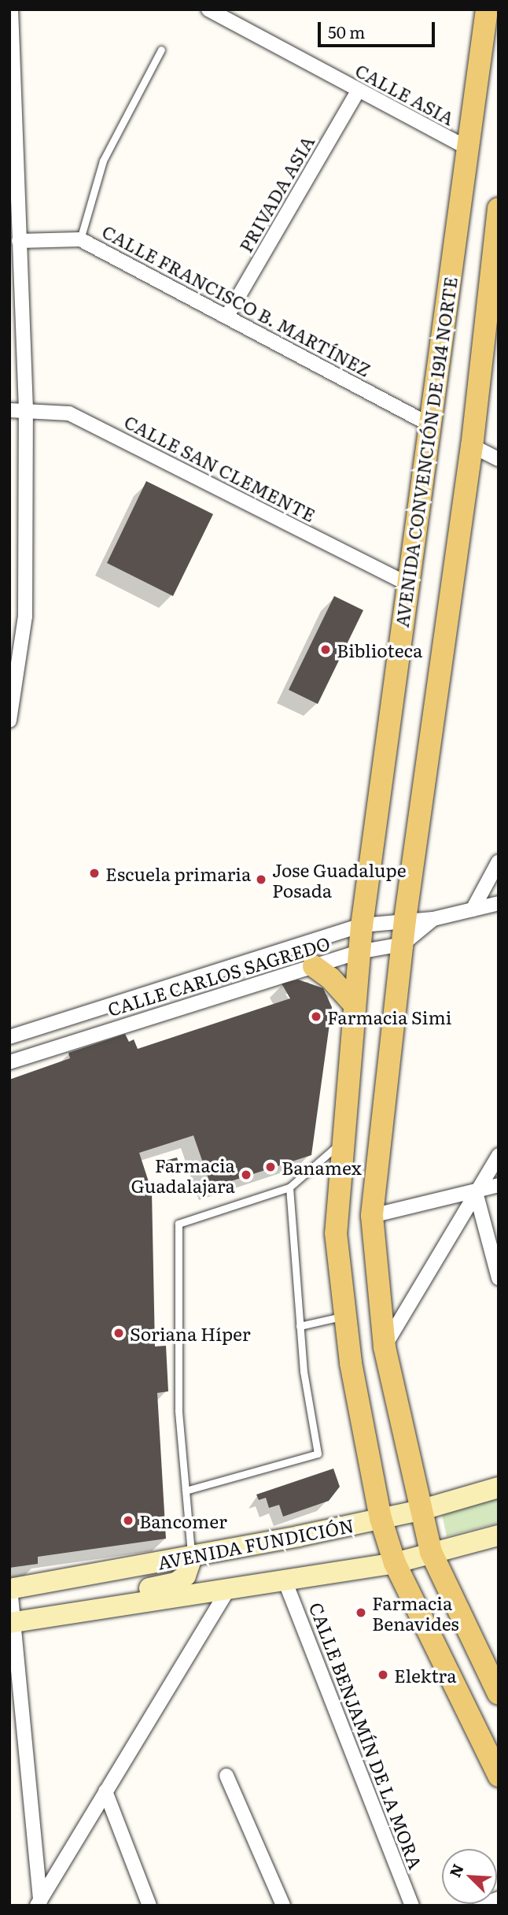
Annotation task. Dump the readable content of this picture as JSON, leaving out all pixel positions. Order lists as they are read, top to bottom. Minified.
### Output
{"streets":{"main road":["AVENIDA CONVENCIÓN DE 1914 NORTE"],"street":["CALLE ASIA","PRIVADA ASIA","CALLE FRANCISCO B. MARTÍNEZ","CALLE SAN CLEMENTE","CALLE CARLOS SAGREDO","AVENIDA FUNDICIÓN","CALLE BENJAMÍN DE LA MORA"]},"crossings":[["CALLE ASIA","PRIVADA ASIA"],["CALLE ASIA","AVENIDA CONVENCIÓN DE 1914 NORTE"],["PRIVADA ASIA","CALLE FRANCISCO B. MARTÍNEZ"],["CALLE FRANCISCO B. MARTÍNEZ","AVENIDA CONVENCIÓN DE 1914 NORTE"],["AVENIDA CONVENCIÓN DE 1914 NORTE","CALLE SAN CLEMENTE"],["AVENIDA CONVENCIÓN DE 1914 NORTE","CALLE CARLOS SAGREDO"],["AVENIDA CONVENCIÓN DE 1914 NORTE","AVENIDA FUNDICIÓN"],["AVENIDA FUNDICIÓN","CALLE BENJAMÍN DE LA MORA"]],"places":["Biblioteca","Escuela primaria","Jose Guadalupe Posada","Farmacia Simi","Banamex","Farmacia Guadalajara","Soriana Híper","Bancomer","Farmacia Benavides","Elektra"],"scale_bar":"50 m","north":"top left"}
